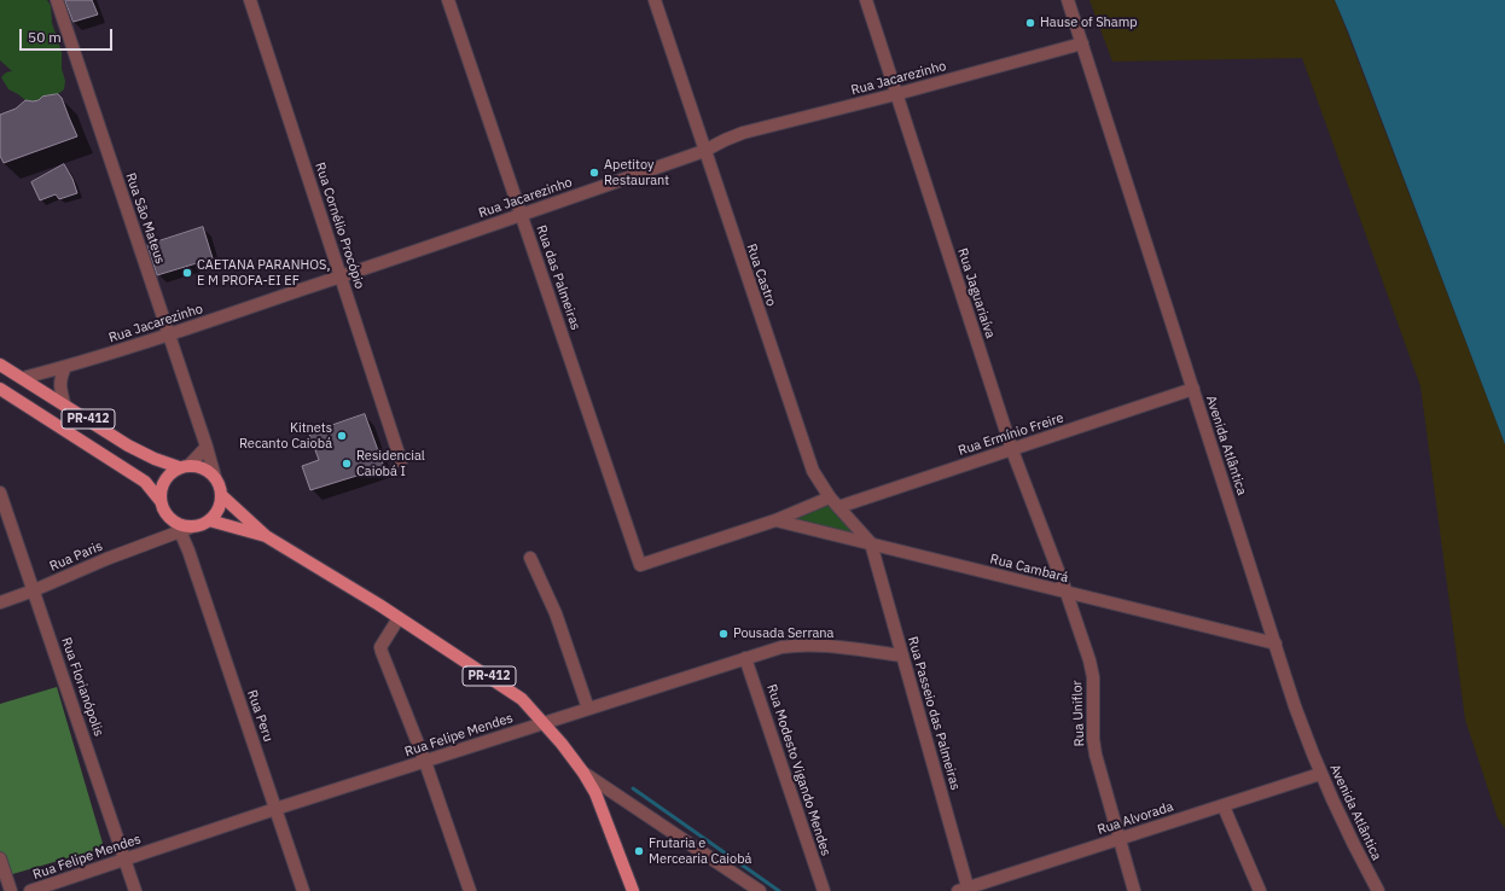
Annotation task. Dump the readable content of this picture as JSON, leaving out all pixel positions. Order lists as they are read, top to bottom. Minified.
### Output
{"streets":{"main road":["PR-412"],"street":["Rua Jacarezinho","Rua São Mateus","Rua Cornélio Procópio","Rua Castro","Rua das Palmeiras","Rua Jaguariaíva","Rua Ermínio Freire","Avenida Atlântica","Rua Paris","Rua Cambará","Rua Florianópolis","Rua Passeio das Palmeiras","Rua Uniflor","Rua Peru","Rua Felipe Mendes","Rua Modesto Vigando Mendes","Rua Alvorada"]},"crossings":[["Rua Jacarezinho","Rua São Mateus"],["Rua Jacarezinho","Rua Cornélio Procópio"],["Rua Jacarezinho","Rua Castro"],["Rua Jacarezinho","Rua das Palmeiras"],["Rua Jacarezinho","Rua Jaguariaíva"],["Rua Jacarezinho","PR-412"],["Rua Jacarezinho","Avenida Atlântica"],["Rua São Mateus","PR-412"],["Rua São Mateus","Rua Paris"],["Rua São Mateus","Rua Peru"],["Rua Castro","Rua Ermínio Freire"],["Rua Castro","Rua Cambará"],["Rua Castro","Rua Passeio das Palmeiras"],["Rua das Palmeiras","Rua Cambará"],["Rua Jaguariaíva","Rua Ermínio Freire"],["Rua Jaguariaíva","Rua Cambará"],["Rua Jaguariaíva","Rua Uniflor"],["PR-412","Rua Paris"],["PR-412","Rua Peru"],["PR-412","Rua Felipe Mendes"],["Rua Ermínio Freire","Avenida Atlântica"],["Avenida Atlântica","Rua Cambará"],["Avenida Atlântica","Rua Alvorada"],["Rua Paris","Rua Florianópolis"],["Rua Paris","Rua Peru"],["Rua Cambará","Rua Passeio das Palmeiras"],["Rua Cambará","Rua Uniflor"],["Rua Florianópolis","Rua Felipe Mendes"],["Rua Passeio das Palmeiras","Rua Felipe Mendes"],["Rua Passeio das Palmeiras","Rua Alvorada"],["Rua Uniflor","Rua Alvorada"],["Rua Peru","Rua Felipe Mendes"],["Rua Felipe Mendes","Rua Modesto Vigando Mendes"]],"places":["Hause of Shamp","Apetitoy Restaurant","CAETANA PARANHOS, E M PROFA-EI EF","Kitnets Recanto Caiobá","Residencial Caiobá I","Pousada Serrana","Frutaria e Mercearia Caiobá"],"scale_bar":"50 m"}
